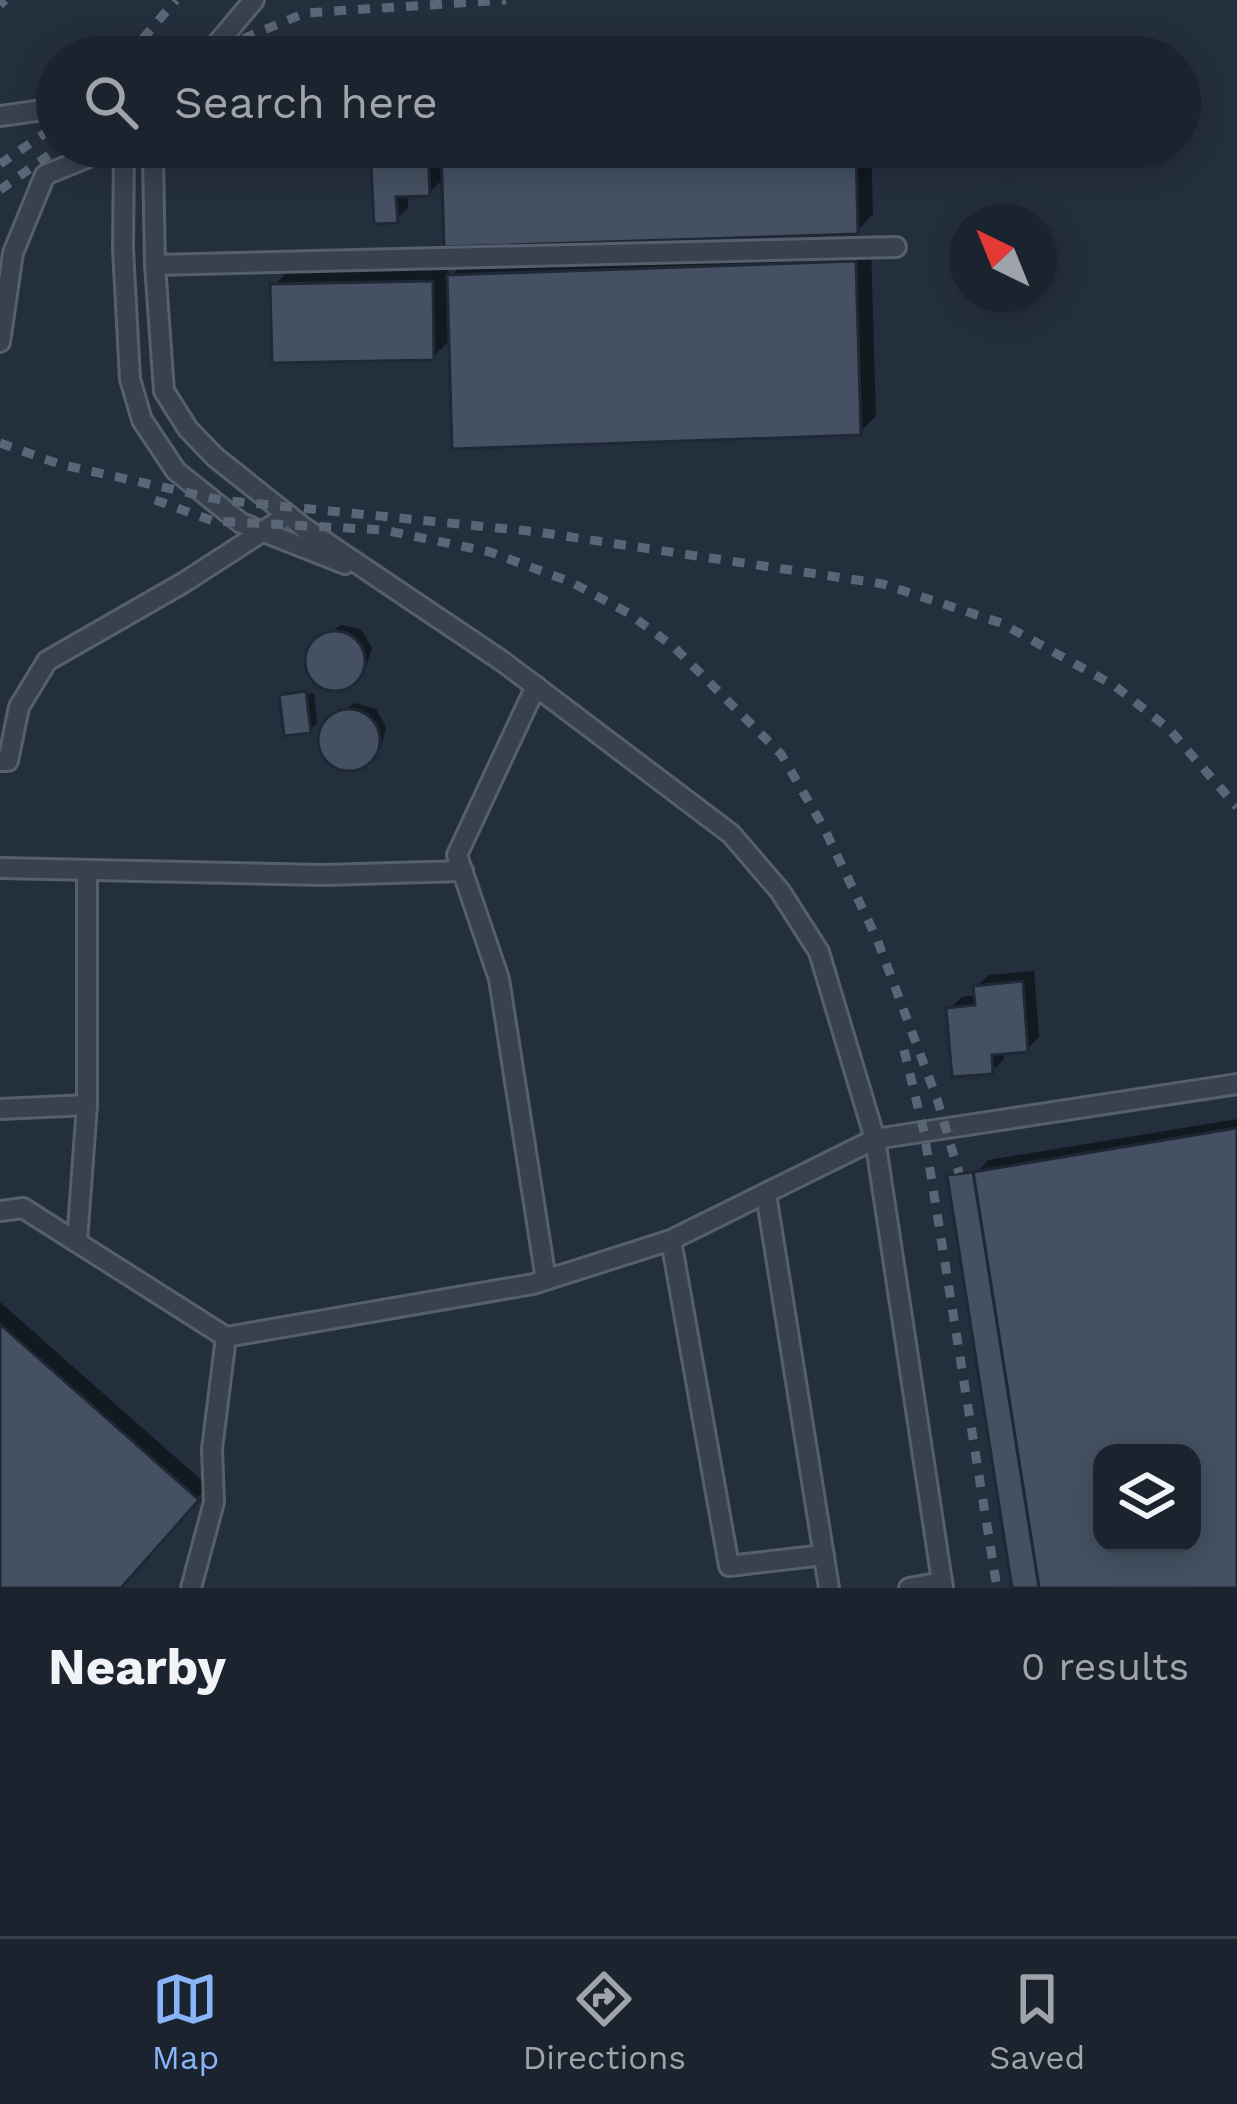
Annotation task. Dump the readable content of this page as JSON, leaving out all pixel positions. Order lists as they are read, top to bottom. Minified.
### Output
{"north":"top left","page":{"search":"Search here","heading":["Nearby","0 results"],"nav":["Map","Directions","Saved"]}}
